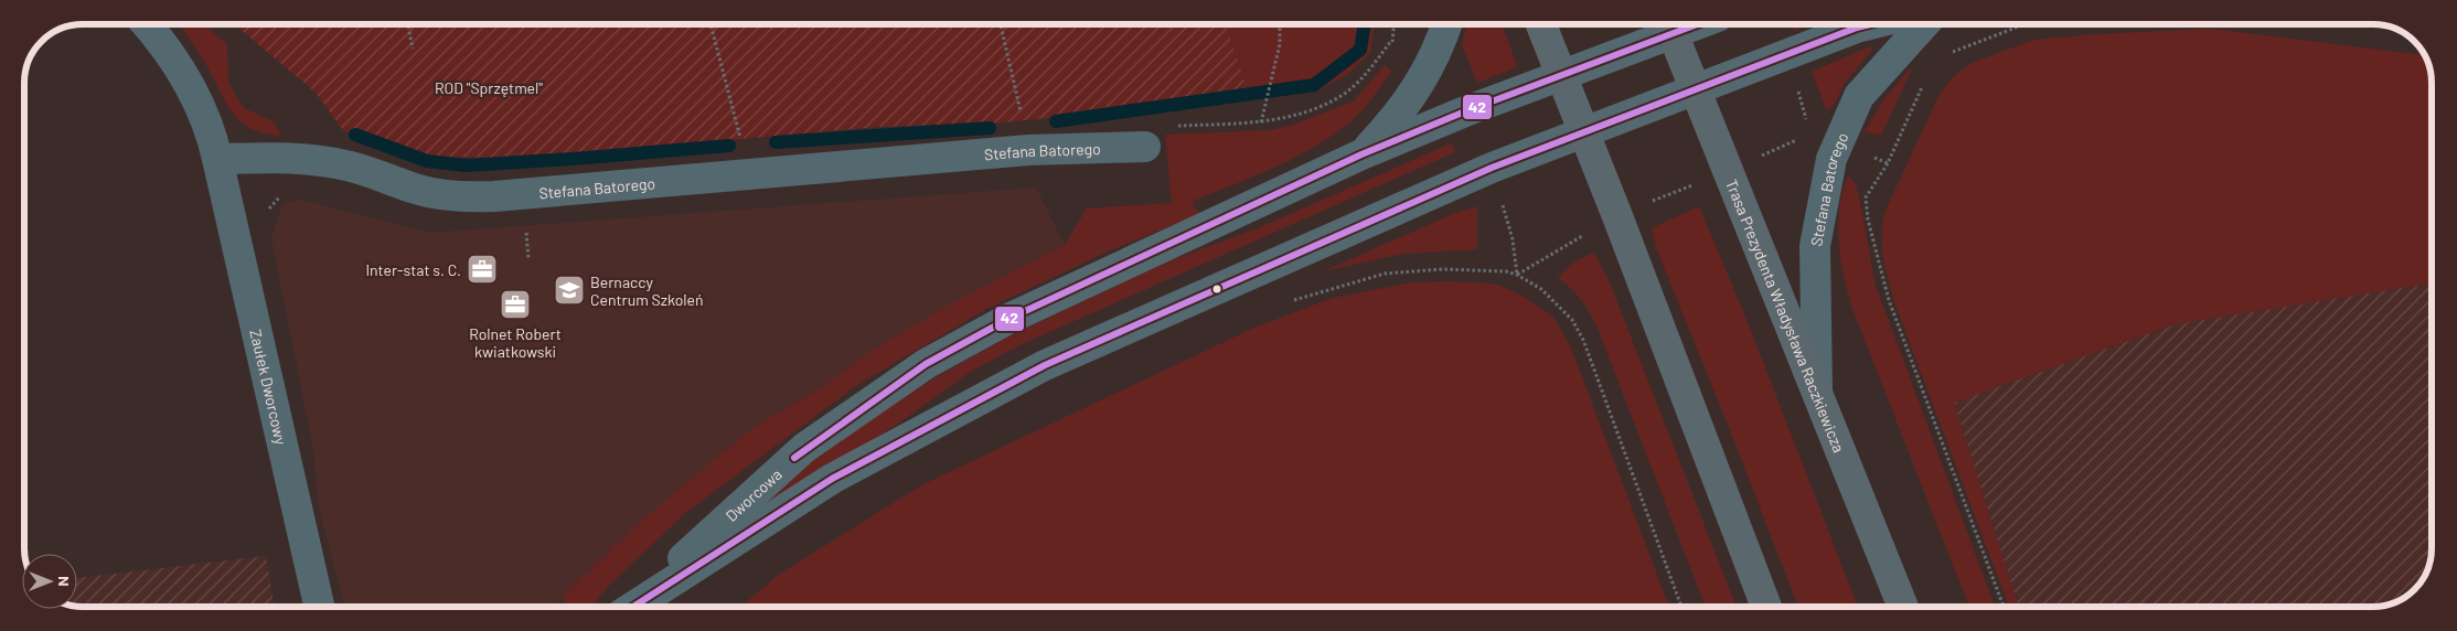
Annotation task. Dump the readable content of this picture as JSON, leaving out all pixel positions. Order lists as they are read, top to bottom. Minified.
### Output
{"streets":{"main road":["Trasa Prezydenta Władysława Raczkiewicza"],"street":["Stefana Batorego","Zaułek Dworcowy","Dworcowa"]},"crossings":[["Stefana Batorego","Trasa Prezydenta Władysława Raczkiewicza"],["Stefana Batorego","Zaułek Dworcowy"],["Trasa Prezydenta Władysława Raczkiewicza","Dworcowa"]],"parks":["ROD \"Sprzętmel\""],"places":{"office":["Inter-stat s. C.","Rolnet Robert kwiatkowski"],"school or university":["Bernaccy Centrum Szkoleń"]},"lines":["transit line 42"],"north":"right"}
